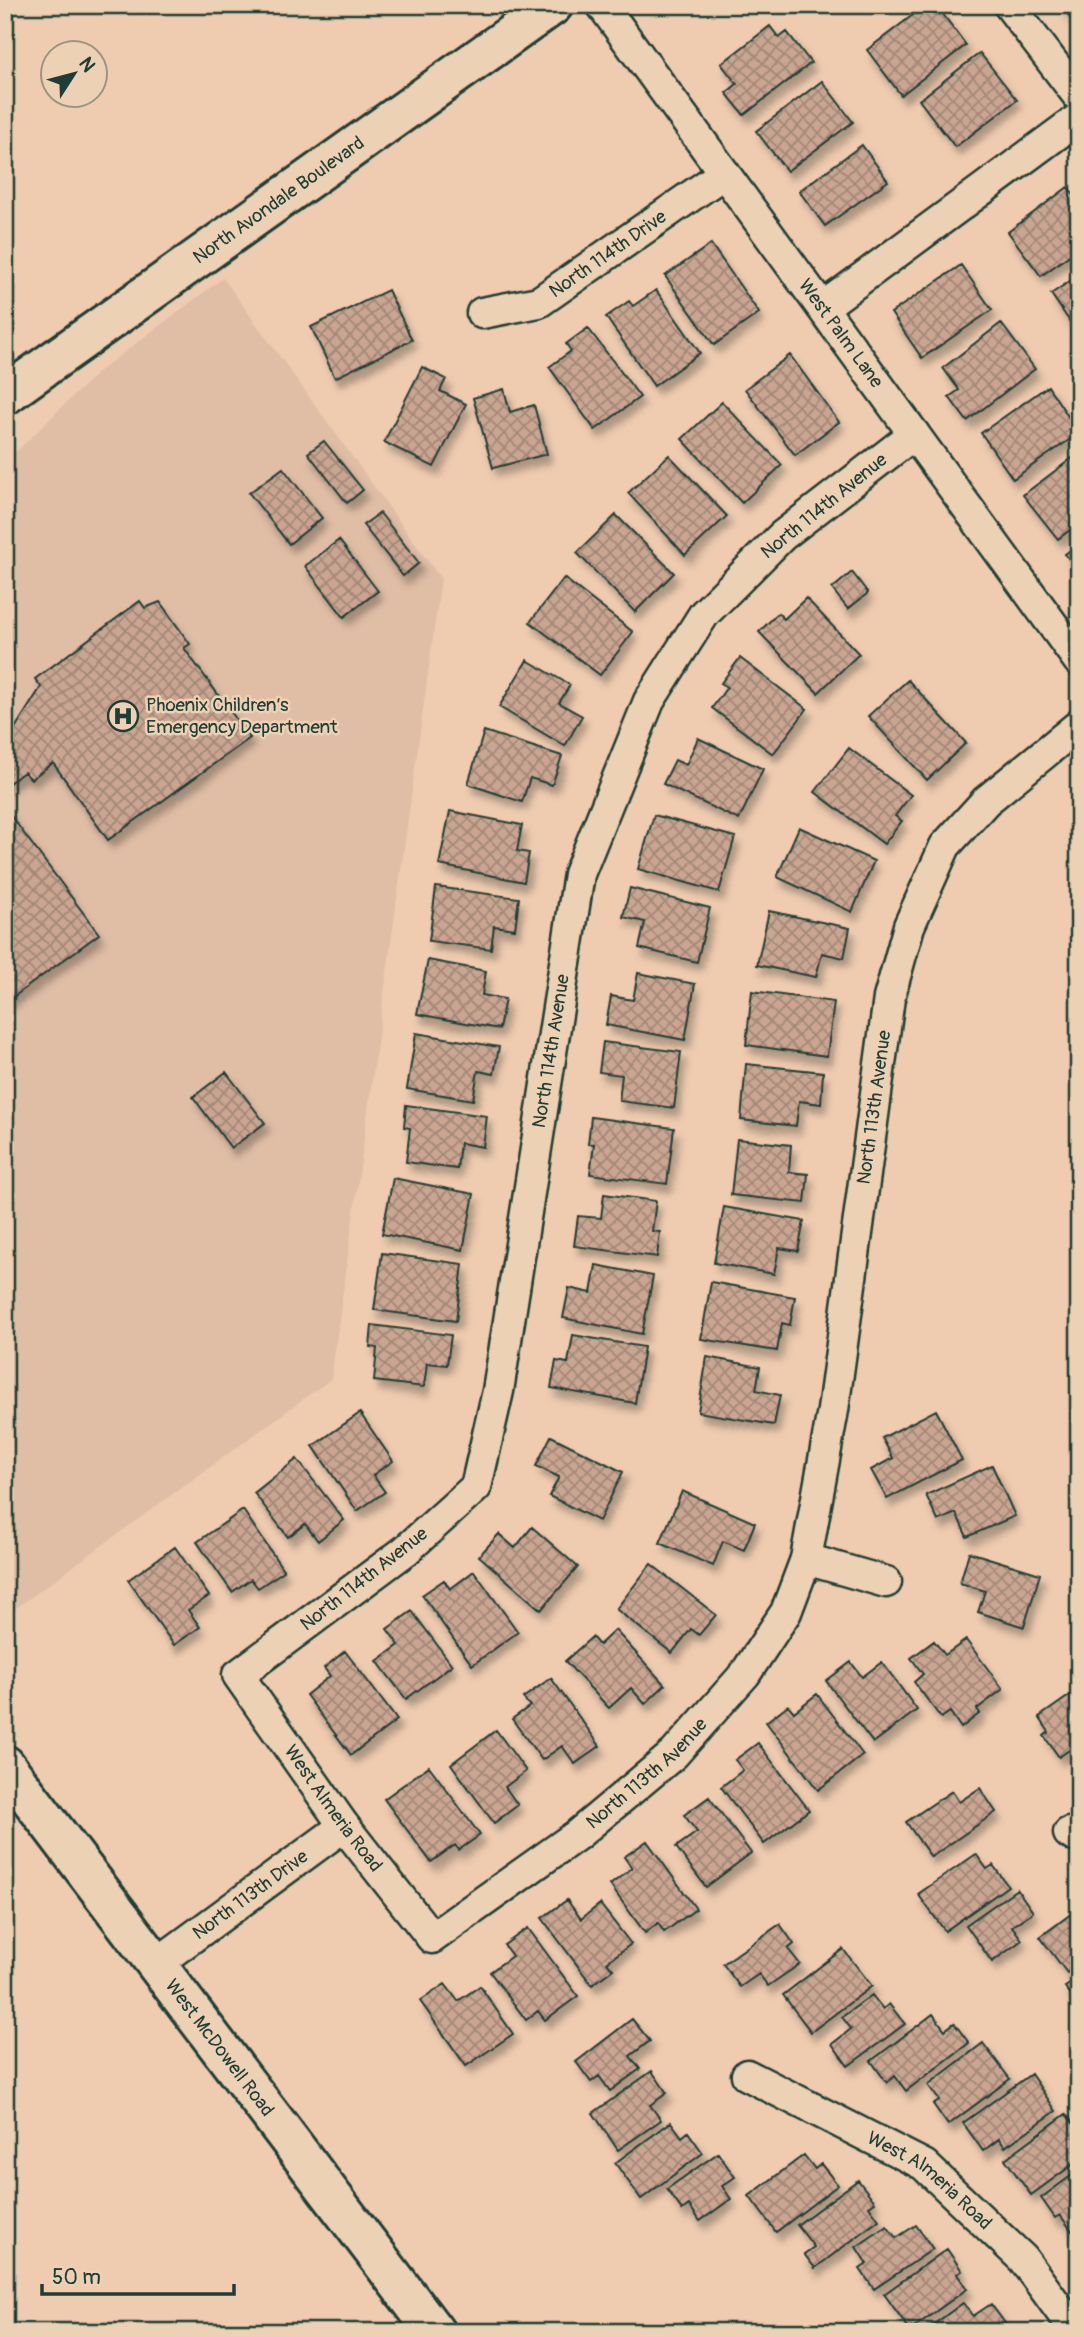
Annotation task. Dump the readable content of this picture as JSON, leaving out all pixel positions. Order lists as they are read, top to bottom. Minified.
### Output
{"streets":{"main road":["North Avondale Boulevard","West McDowell Road"],"street":["North 114th Drive","West Palm Lane","North 114th Avenue","North 113th Avenue","West Almeria Road","North 113th Drive"]},"crossings":[["North 114th Drive","West Palm Lane"],["West Palm Lane","North 114th Avenue"],["North 114th Avenue","West Almeria Road"],["North 113th Avenue","West Almeria Road"],["West Almeria Road","North 113th Drive"],["North 113th Drive","West McDowell Road"]],"places":{"hospital":["Phoenix Children’s Emergency Department"]},"scale_bar":"50 m","north":"top right"}
